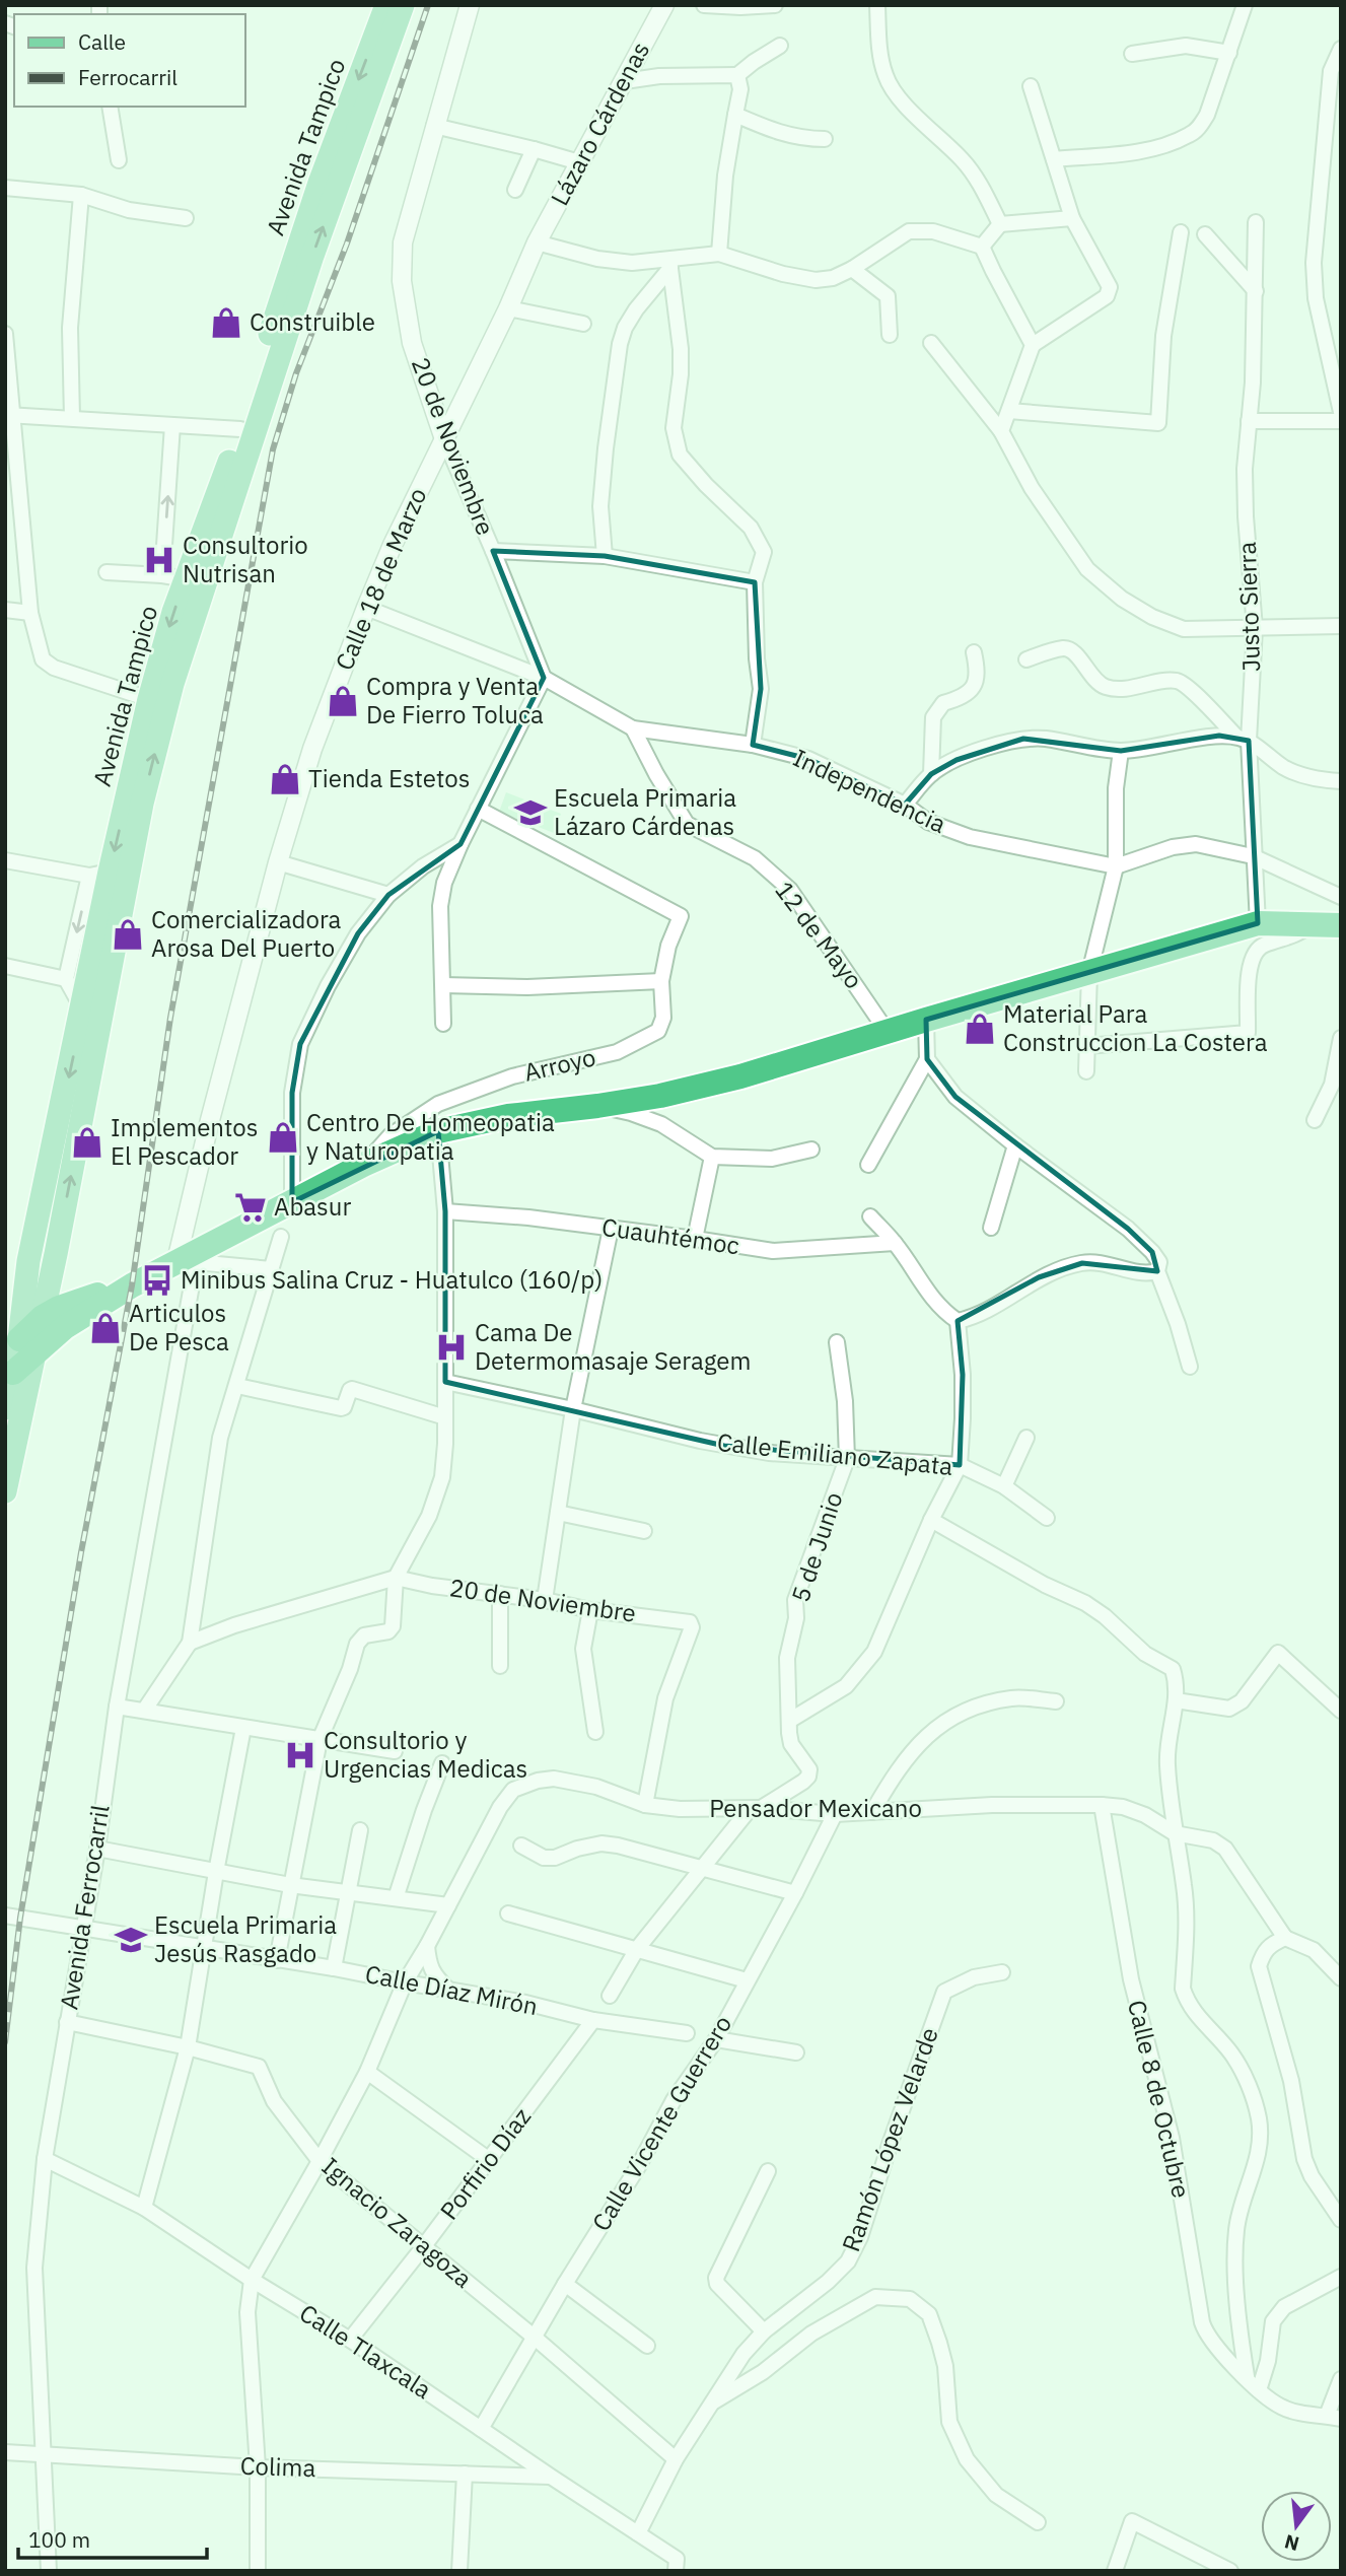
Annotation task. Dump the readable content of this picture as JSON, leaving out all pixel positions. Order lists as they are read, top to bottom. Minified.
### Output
{"streets":{"main road":["Avenida Tampico"],"street":["Lázaro Cárdenas","20 de Noviembre","Calle 18 de Marzo","Justo Sierra","Independencia","12 de Mayo","Arroyo","Cuauhtémoc","Calle Emiliano Zapata","5 de Junio","Pensador Mexicano","Avenida Ferrocarril","Calle Díaz Mirón","Calle 8 de Octubre","Calle Vicente Guerrero","Ramón López Velarde","Porfirio Díaz","Ignacio Zaragoza","Calle Tlaxcala","Colima"]},"crossings":[["Lázaro Cárdenas","Calle 18 de Marzo"],["20 de Noviembre","Calle 18 de Marzo"],["20 de Noviembre","Independencia"],["20 de Noviembre","Pensador Mexicano"],["Calle 18 de Marzo","Independencia"],["Calle 18 de Marzo","Avenida Ferrocarril"],["Independencia","12 de Mayo"],["Calle Emiliano Zapata","5 de Junio"],["5 de Junio","Pensador Mexicano"],["Pensador Mexicano","Calle 8 de Octubre"],["Pensador Mexicano","Calle Vicente Guerrero"],["Avenida Ferrocarril","Calle Díaz Mirón"],["Avenida Ferrocarril","Ignacio Zaragoza"],["Avenida Ferrocarril","Calle Tlaxcala"],["Avenida Ferrocarril","Colima"],["Calle Díaz Mirón","Porfirio Díaz"],["Calle Vicente Guerrero","Ignacio Zaragoza"],["Calle Vicente Guerrero","Calle Tlaxcala"],["Ramón López Velarde","Ignacio Zaragoza"],["Ramón López Velarde","Calle Tlaxcala"],["Porfirio Díaz","Ignacio Zaragoza"],["Porfirio Díaz","Calle Tlaxcala"],["Calle Tlaxcala","Colima"]],"places":{"shop":["Construible","Compra y Venta De Fierro Toluca","Tienda Estetos","Comercializadora Arosa Del Puerto","Material Para Construccion La Costera","Centro De Homeopatia y Naturopatia","Implementos El Pescador","Articulos De Pesca"],"hospital":["Consultorio Nutrisan","Cama De Determomasaje Seragem","Consultorio y Urgencias Medicas"],"school or university":["Escuela Primaria Lázaro Cárdenas","Escuela Primaria Jesús Rasgado"],"supermarket":["Abasur"],"bus stop":["Minibus Salina Cruz - Huatulco (160/p)"]},"legend":["Calle","Ferrocarril"],"scale_bar":"100 m","north":"bottom"}
